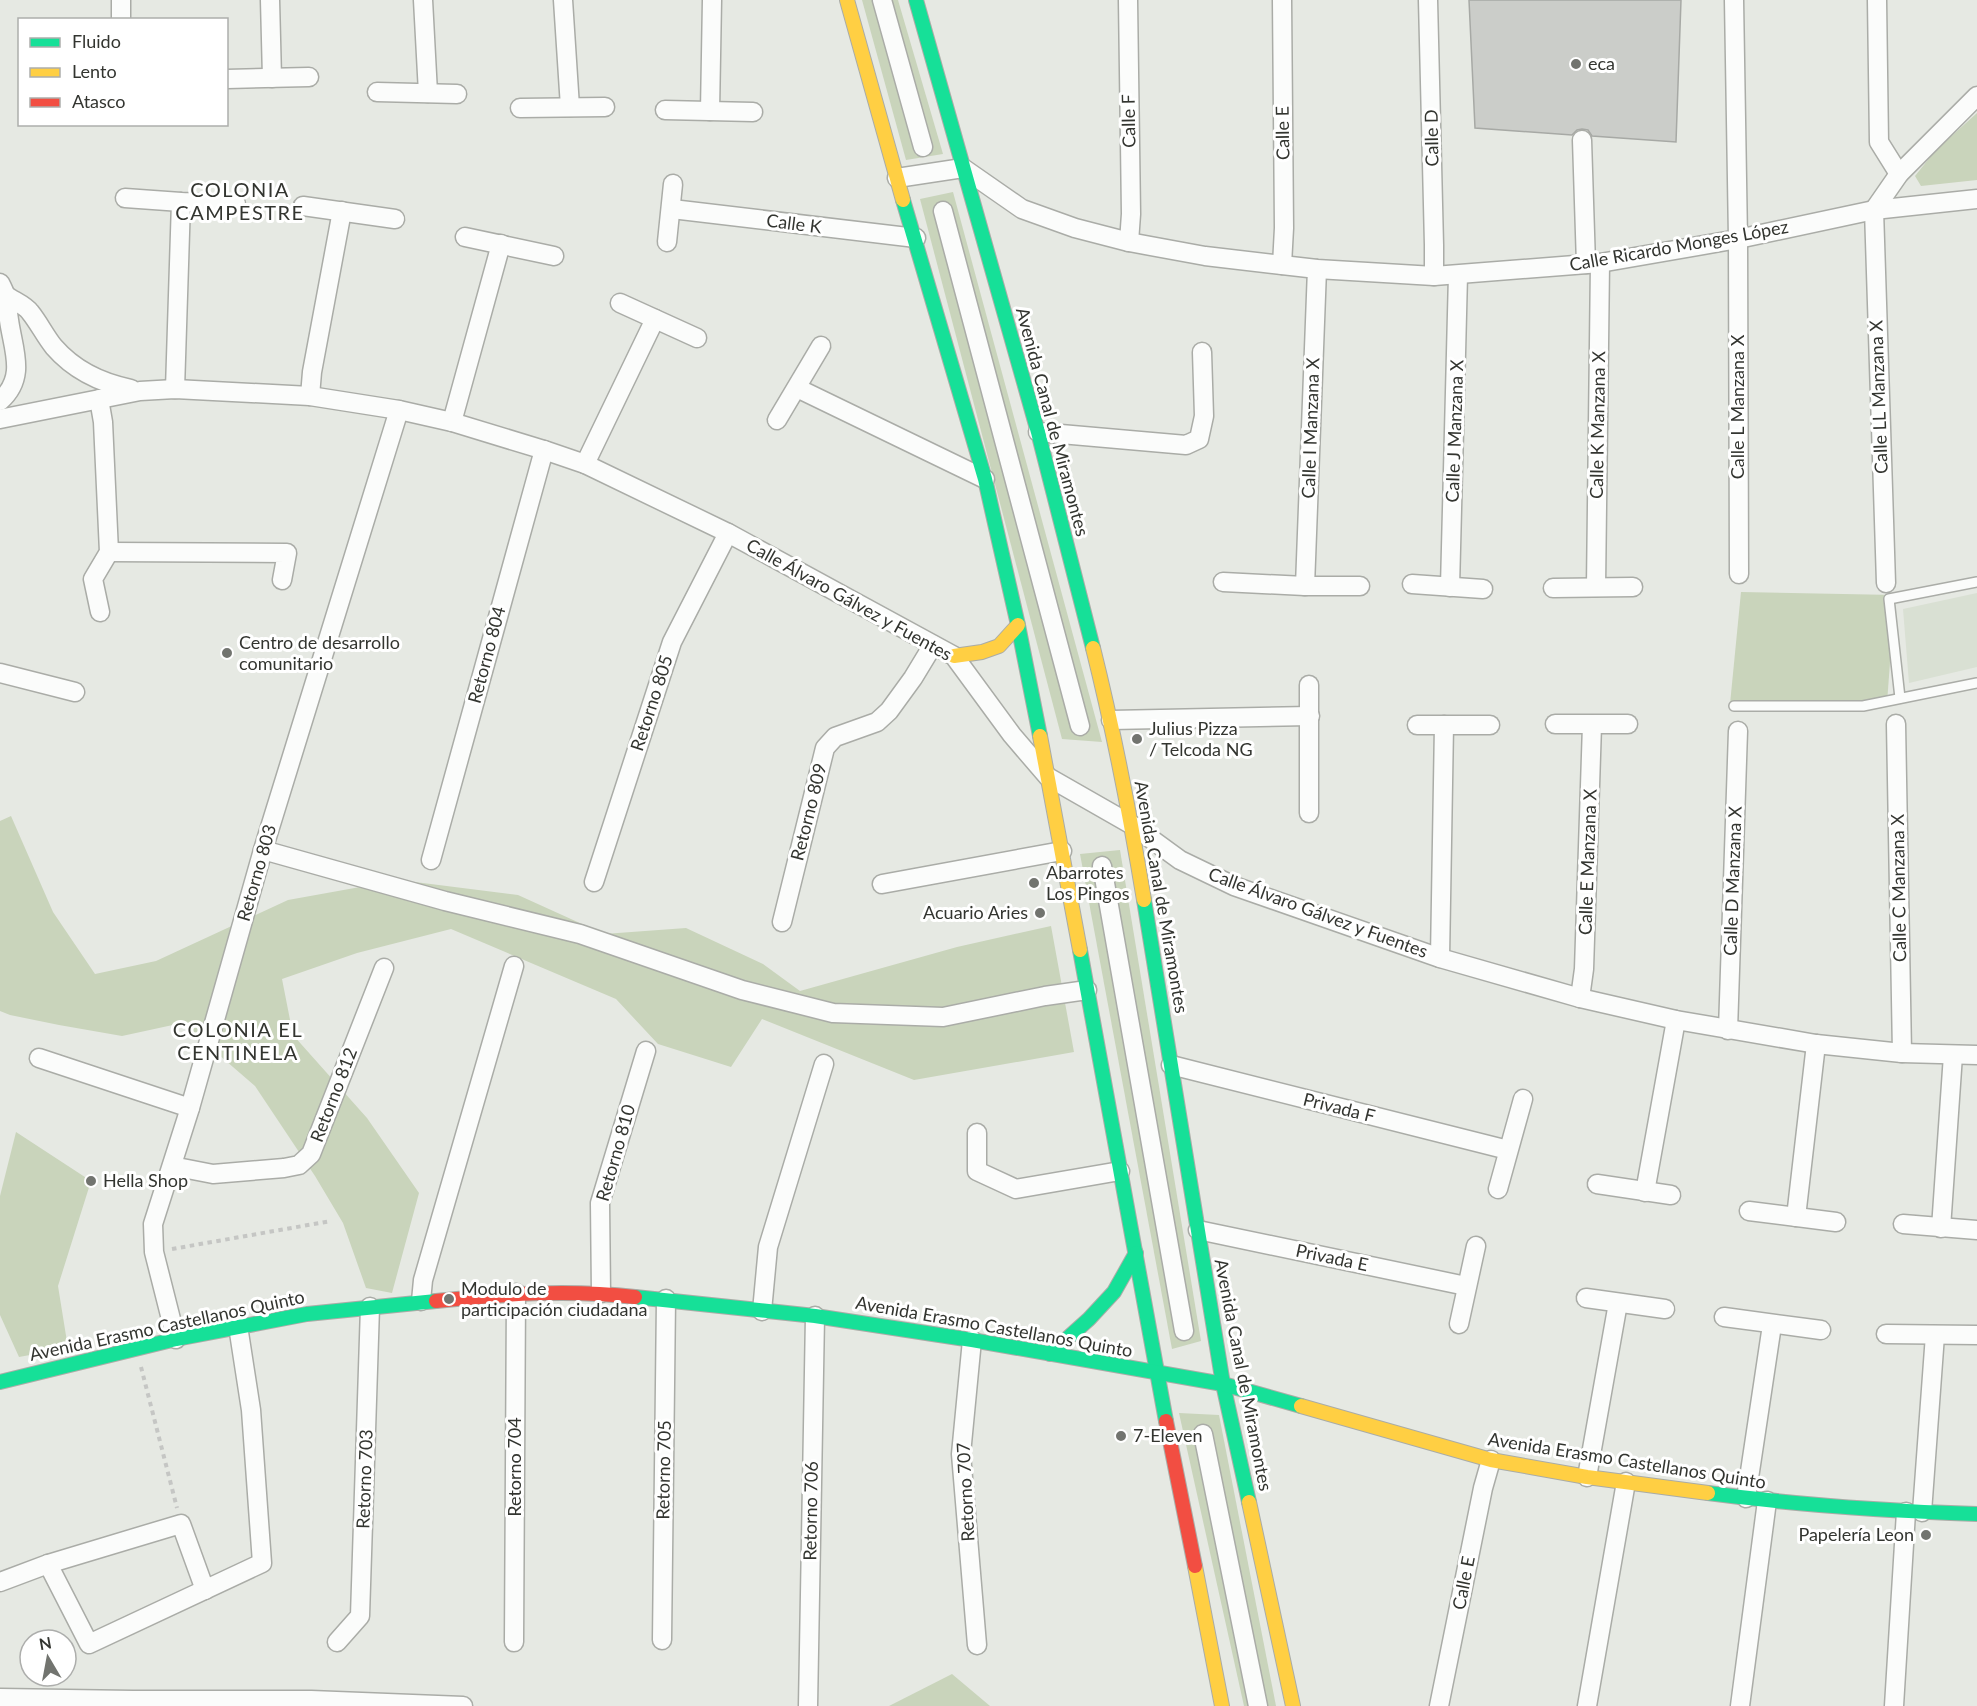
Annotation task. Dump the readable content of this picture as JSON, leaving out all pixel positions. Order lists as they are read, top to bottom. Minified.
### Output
{"streets":{"main road":["Avenida Canal de Miramontes","Avenida Erasmo Castellanos Quinto"],"street":["Calle F","Calle E","Calle D","Calle K","Calle Ricardo Monges López","Calle LL Manzana X","Calle L Manzana X","Calle K Manzana X","Calle I Manzana X","Calle J Manzana X","Calle Álvaro Gálvez y Fuentes","Retorno 804","Retorno 805","Retorno 809","Calle E Manzana X","Retorno 803","Calle D Manzana X","Calle C Manzana X","Retorno 812","Privada F","Retorno 810","Privada E","Retorno 704","Retorno 705","Retorno 703","Retorno 707","Retorno 706"]},"crossings":[["Calle F","Calle Ricardo Monges López"],["Calle E","Calle Ricardo Monges López"],["Calle E","Avenida Erasmo Castellanos Quinto"],["Calle D","Calle Ricardo Monges López"],["Calle Ricardo Monges López","Calle LL Manzana X"],["Calle Ricardo Monges López","Calle L Manzana X"],["Calle Ricardo Monges López","Avenida Canal de Miramontes"],["Calle Ricardo Monges López","Calle K Manzana X"],["Calle Ricardo Monges López","Calle I Manzana X"],["Calle Ricardo Monges López","Calle J Manzana X"],["Avenida Canal de Miramontes","Calle Álvaro Gálvez y Fuentes"],["Avenida Canal de Miramontes","Privada F"],["Avenida Canal de Miramontes","Privada E"],["Avenida Canal de Miramontes","Avenida Erasmo Castellanos Quinto"],["Calle Álvaro Gálvez y Fuentes","Retorno 804"],["Calle Álvaro Gálvez y Fuentes","Retorno 805"],["Calle Álvaro Gálvez y Fuentes","Retorno 809"],["Calle Álvaro Gálvez y Fuentes","Calle E Manzana X"],["Calle Álvaro Gálvez y Fuentes","Retorno 803"],["Calle Álvaro Gálvez y Fuentes","Calle D Manzana X"],["Calle Álvaro Gálvez y Fuentes","Calle C Manzana X"],["Retorno 803","Retorno 812"],["Retorno 803","Avenida Erasmo Castellanos Quinto"],["Retorno 810","Avenida Erasmo Castellanos Quinto"],["Avenida Erasmo Castellanos Quinto","Retorno 704"],["Avenida Erasmo Castellanos Quinto","Retorno 705"],["Avenida Erasmo Castellanos Quinto","Retorno 703"],["Avenida Erasmo Castellanos Quinto","Retorno 707"],["Avenida Erasmo Castellanos Quinto","Retorno 706"]],"districts":["COLONIA CAMPESTRE","COLONIA EL CENTINELA"],"places":["eca","Centro de desarrollo comunitario","Julius Pizza / Telcoda NG","Abarrotes Los Pingos","Acuario Aries","Hella Shop","Modulo de participación ciudadana","7-Eleven","Papelería Leon"],"legend":["Fluido","Lento","Atasco"],"north":"top"}
